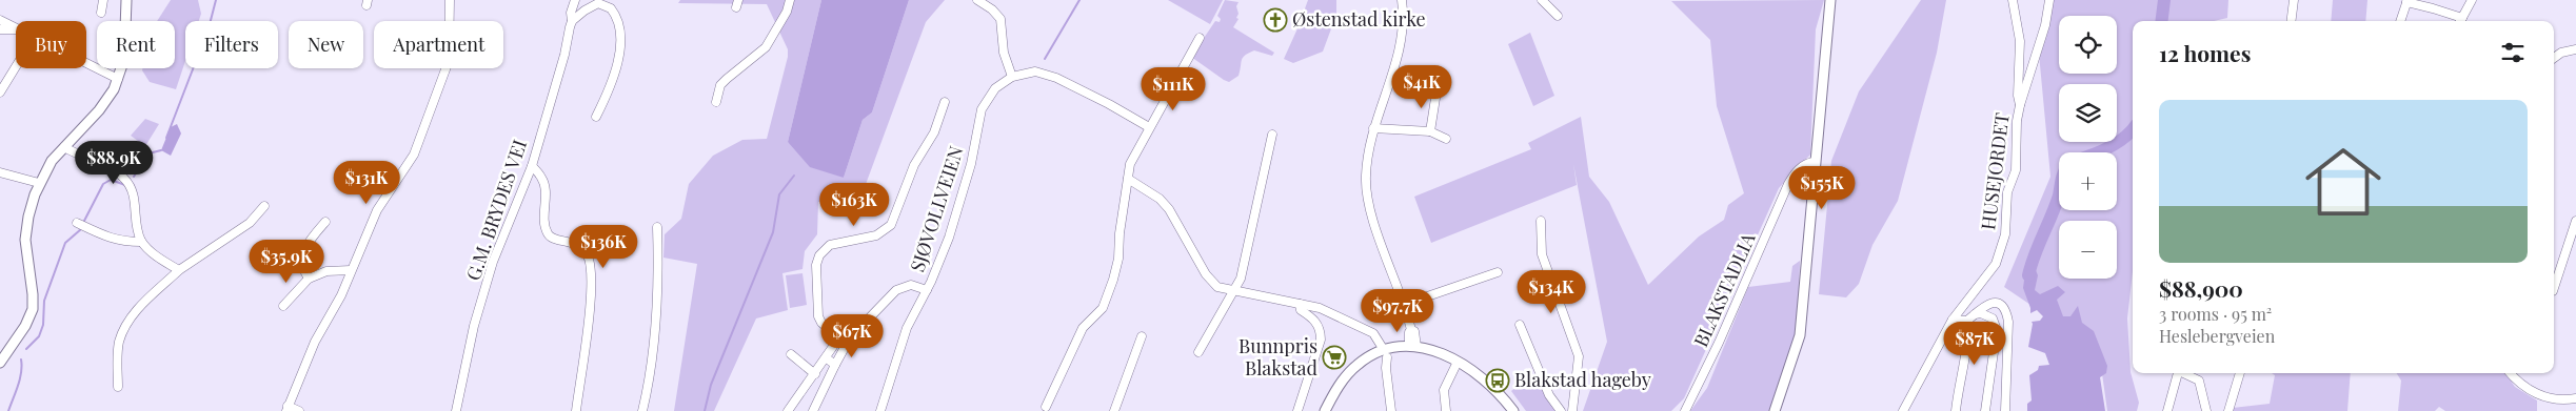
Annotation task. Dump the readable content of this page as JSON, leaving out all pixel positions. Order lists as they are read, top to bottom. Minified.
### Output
{"streets":{"street":["HUSEJORDET","SJØVOLLVEIEN","G.M. BRYDES VEI","BLAKSTADLIA"]},"places":{"church":["Østenstad kirke"],"supermarket":["Bunnpris Blakstad"],"bus stop":["Blakstad hageby"]},"page":{"map_buttons":["+","−"],"chip":["Buy","Rent","Filters","New","Apartment"],"heading":"12 homes","price":["$41K","$111K","$88.9K","$131K","$155K","$163K","$136K","$35.9K","$134K","$97.7K","$67K","$87K"],"list":[{"name":"$88,900","note":"3 rooms · 95 m² · Heslebergveien"}]}}
